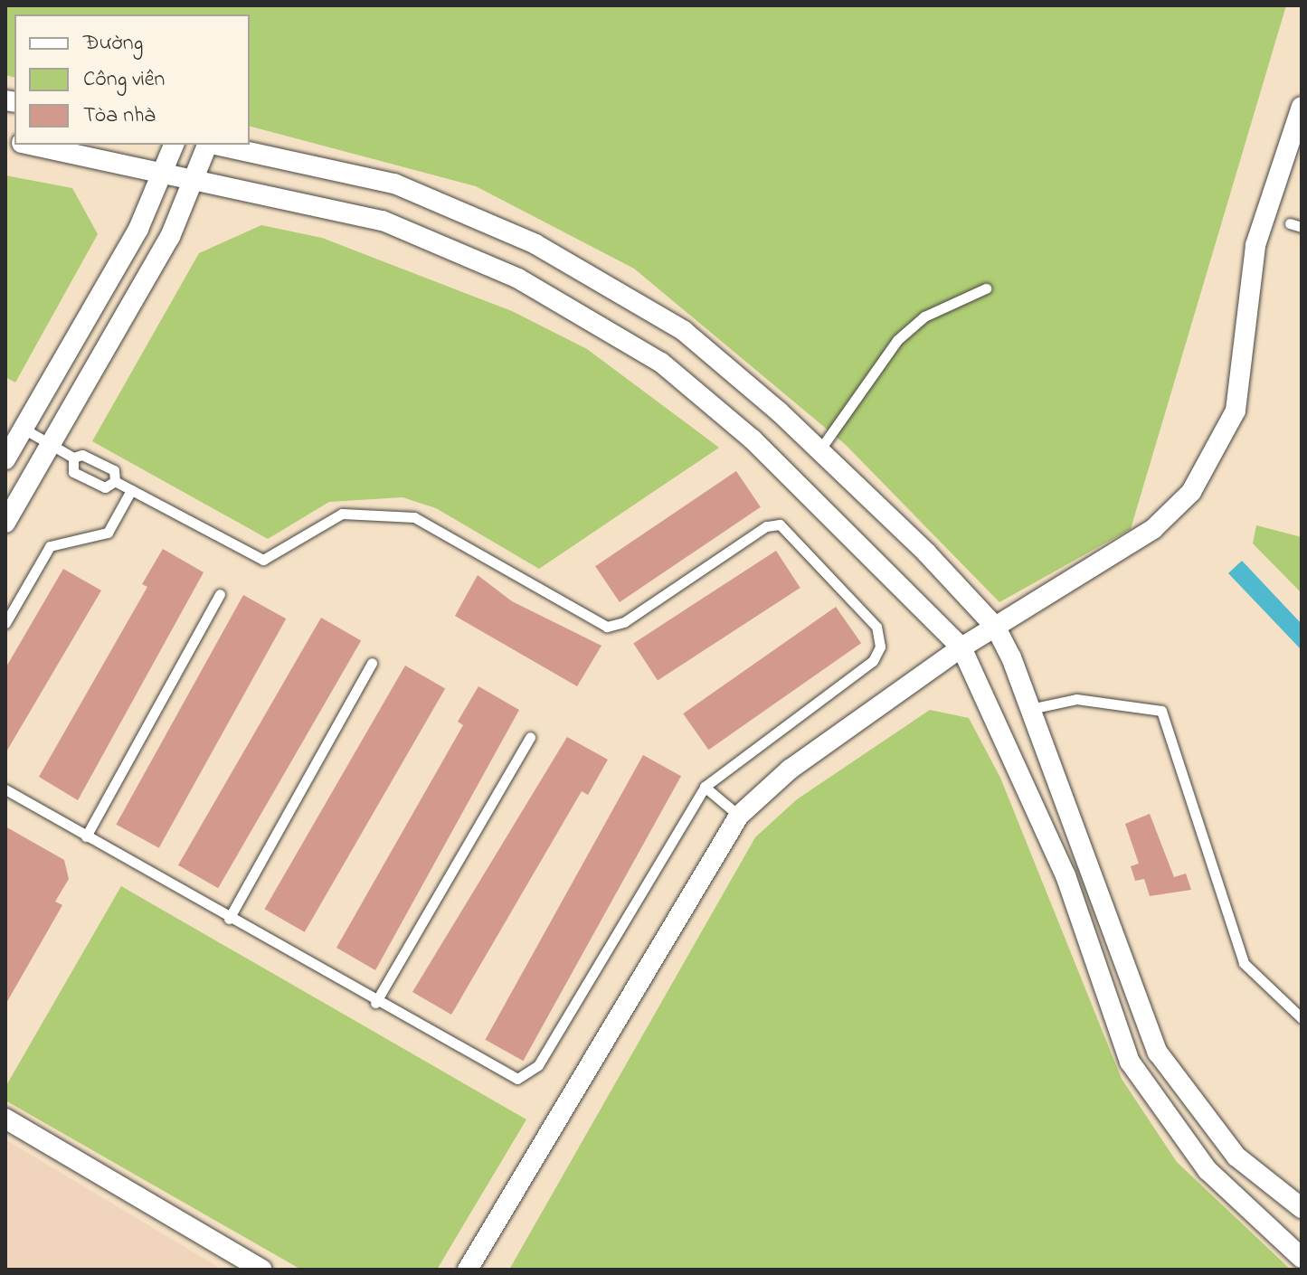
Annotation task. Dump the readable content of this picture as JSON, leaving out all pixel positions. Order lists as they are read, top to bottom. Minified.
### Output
{"legend":["Đường","Công viên","Tòa nhà"]}
